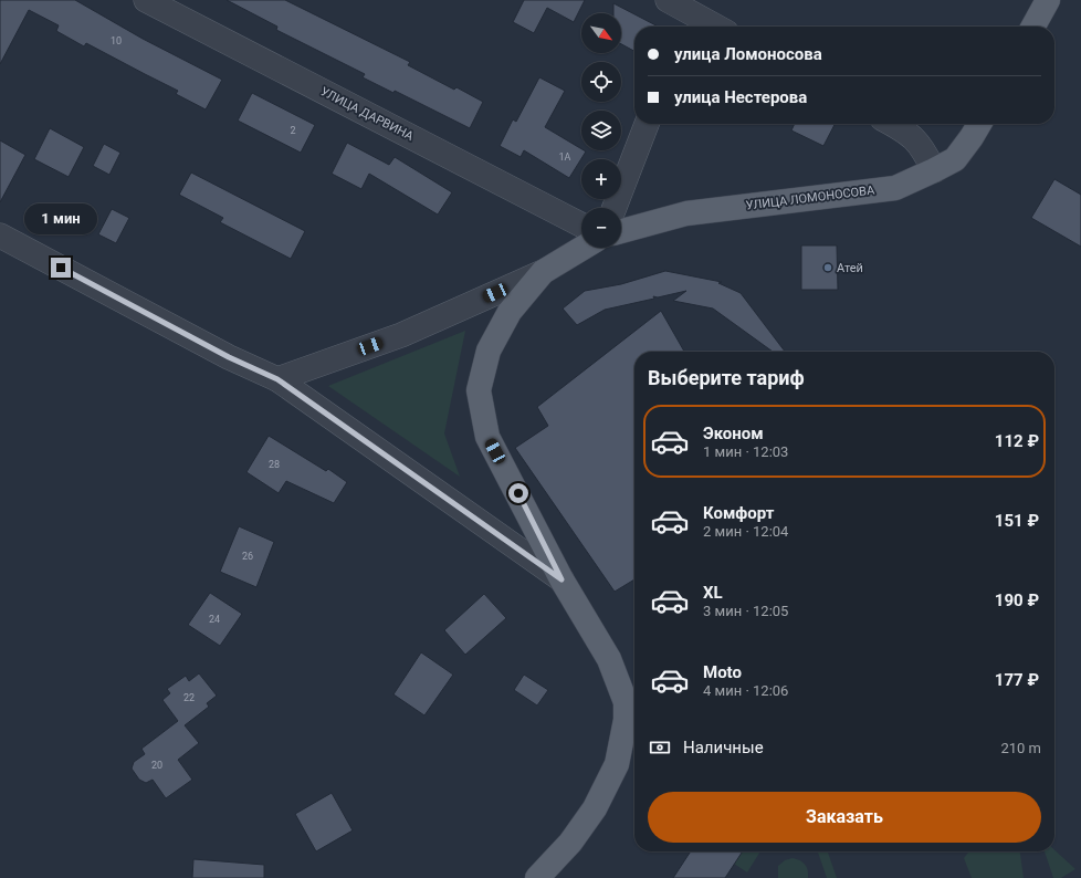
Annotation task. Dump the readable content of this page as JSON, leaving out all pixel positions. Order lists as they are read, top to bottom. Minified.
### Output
{"streets":{"main road":["УЛИЦА ЛОМОНОСОВА"],"street":["УЛИЦА ДАРВИНА"]},"places":["Атей"],"house_numbers":["10","2","1А","28","26","24","22","20"],"north":"bottom right","page":{"map_buttons":["+","−"],"banner":["улица Ломоносова","улица Нестерова"],"bubble":"1 мин","heading":"Выберите тариф","list":[{"name":"Эконом","note":"1 мин · 12:03","value":"112 ₽"},{"name":"Комфорт","note":"2 мин · 12:04","value":"151 ₽"},{"name":"XL","note":"3 мин · 12:05","value":"190 ₽"},{"name":"Moto","note":"4 мин · 12:06","value":"177 ₽"}],"pay":["Наличные","210 m"],"buttons":"Заказать"}}
